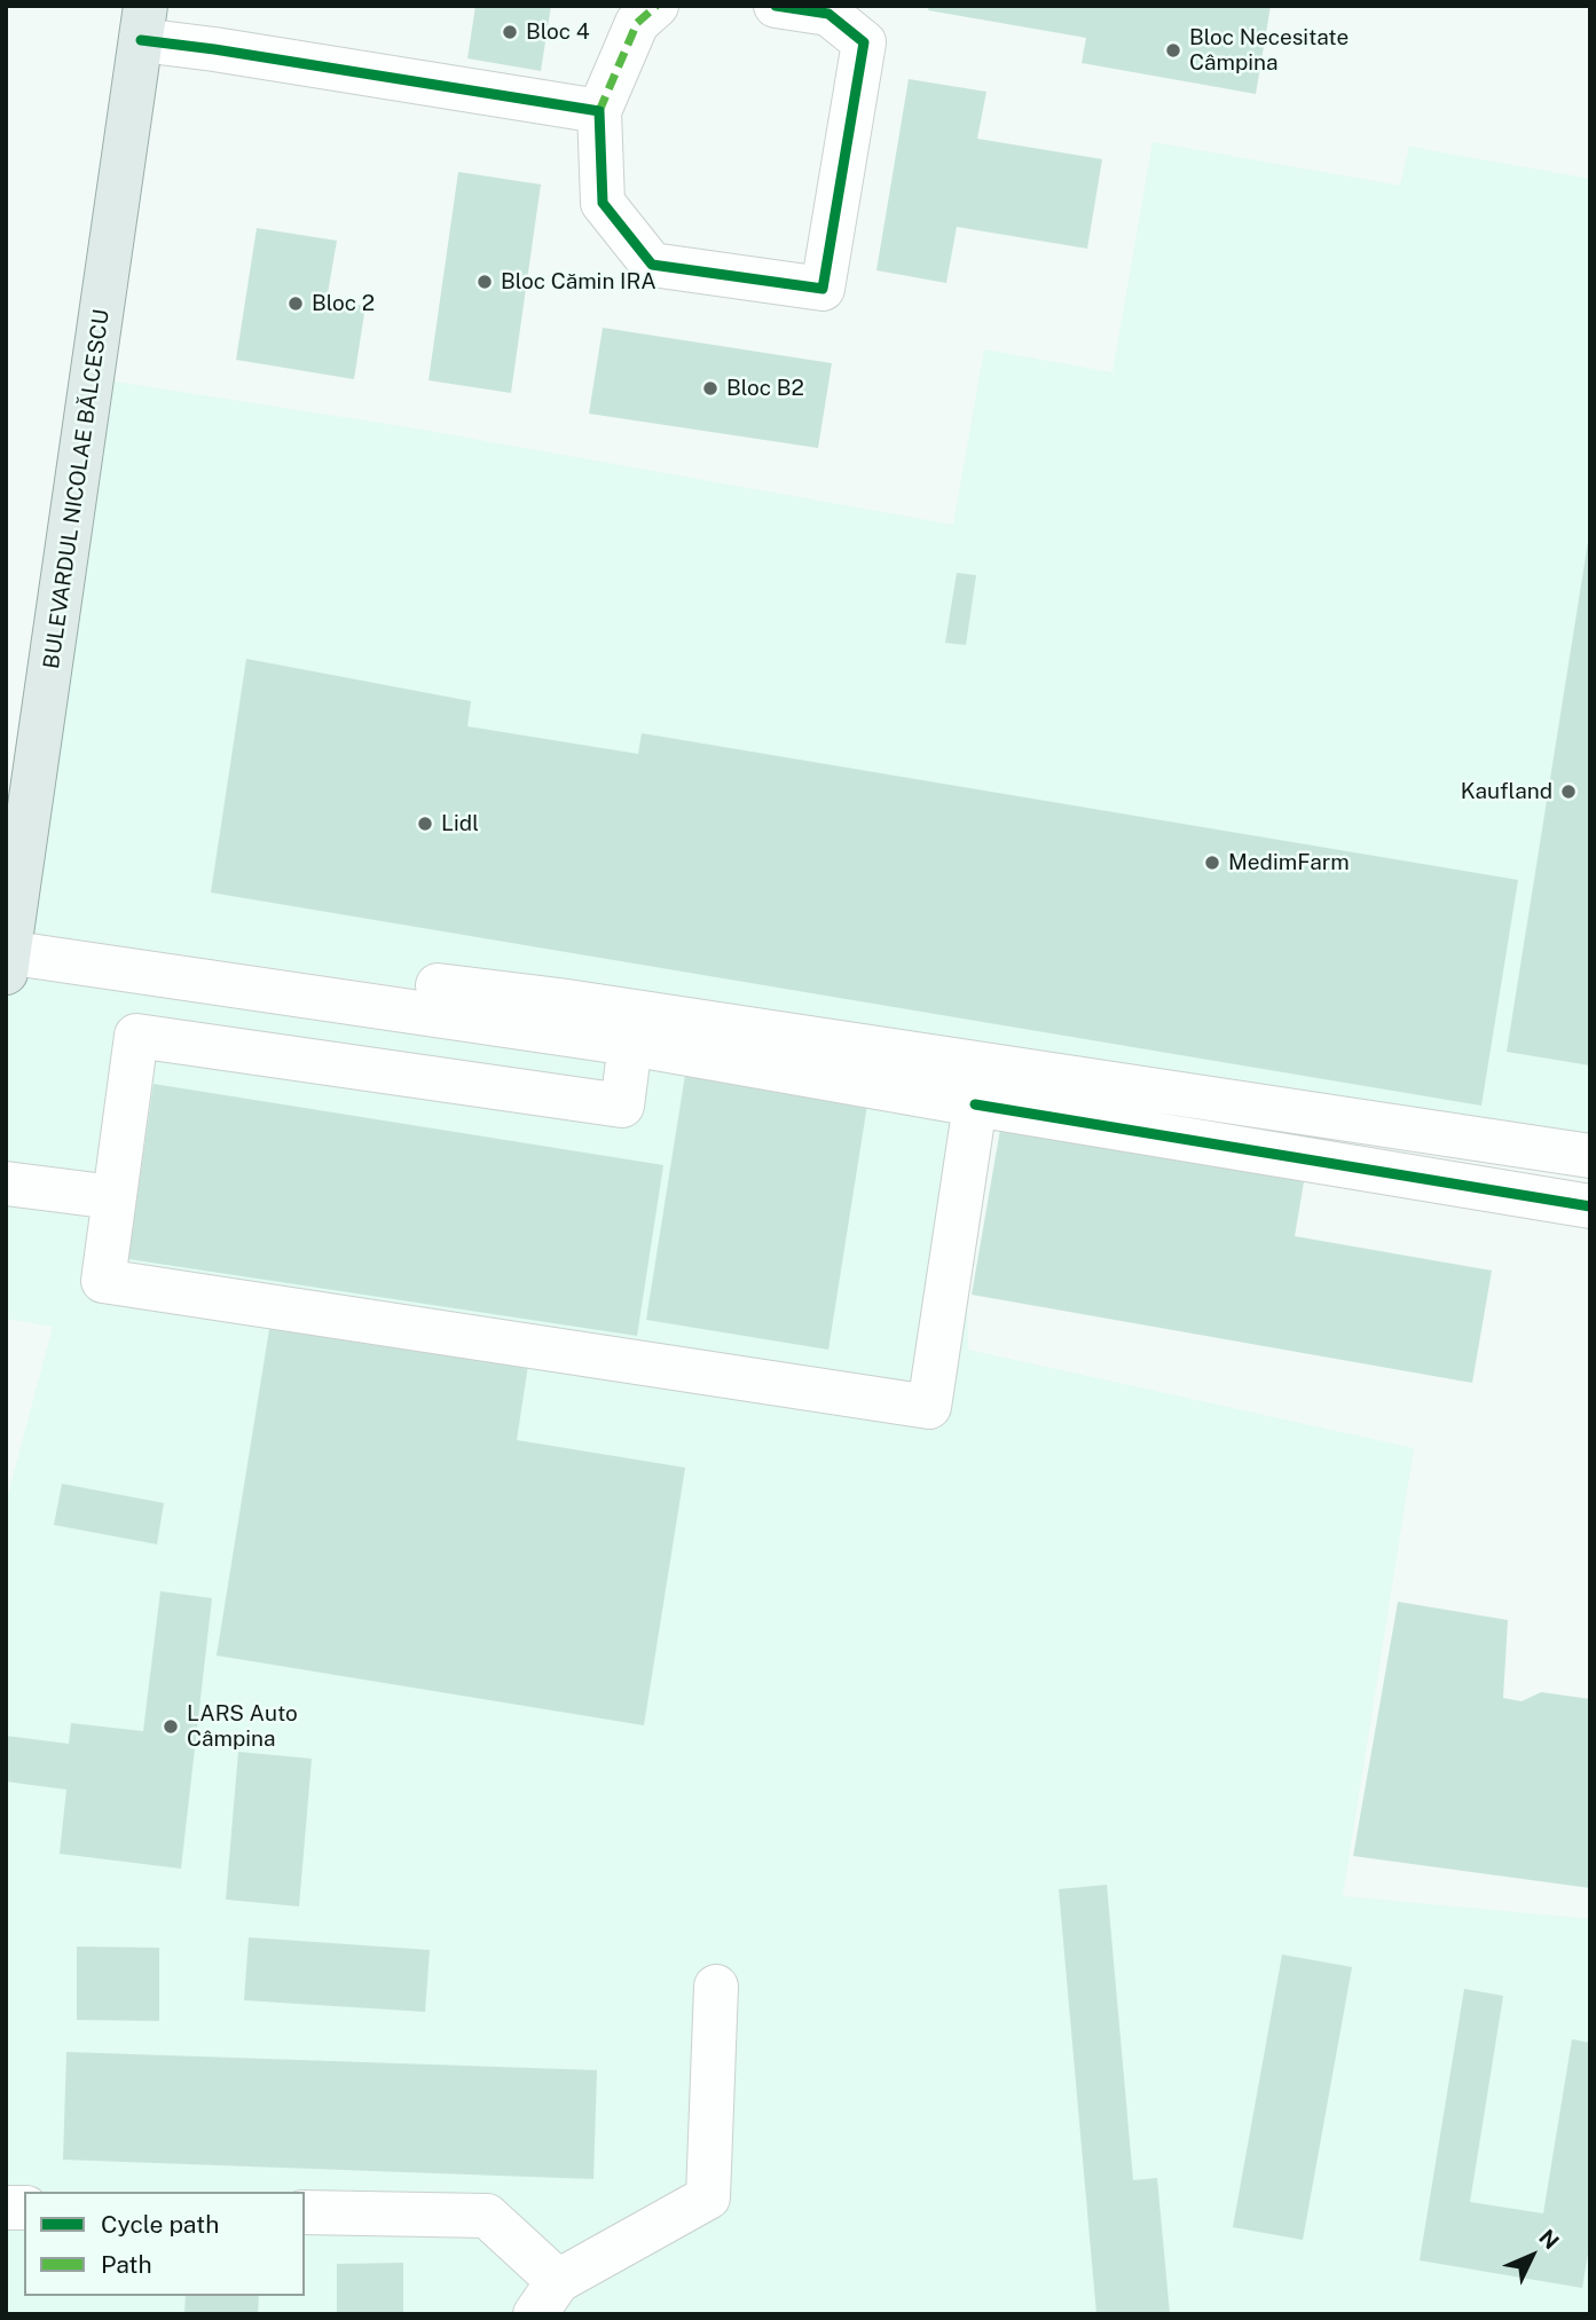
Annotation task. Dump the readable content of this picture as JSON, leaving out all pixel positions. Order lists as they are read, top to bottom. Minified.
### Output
{"streets":{"main road":["BULEVARDUL NICOLAE BĂLCESCU"]},"places":["Bloc 4","Bloc Necesitate Câmpina","Bloc Cămin IRA","Bloc 2","Bloc B2","Kaufland","Lidl","MedimFarm","LARS Auto Câmpina"],"legend":["Cycle path","Path"],"north":"top right"}
